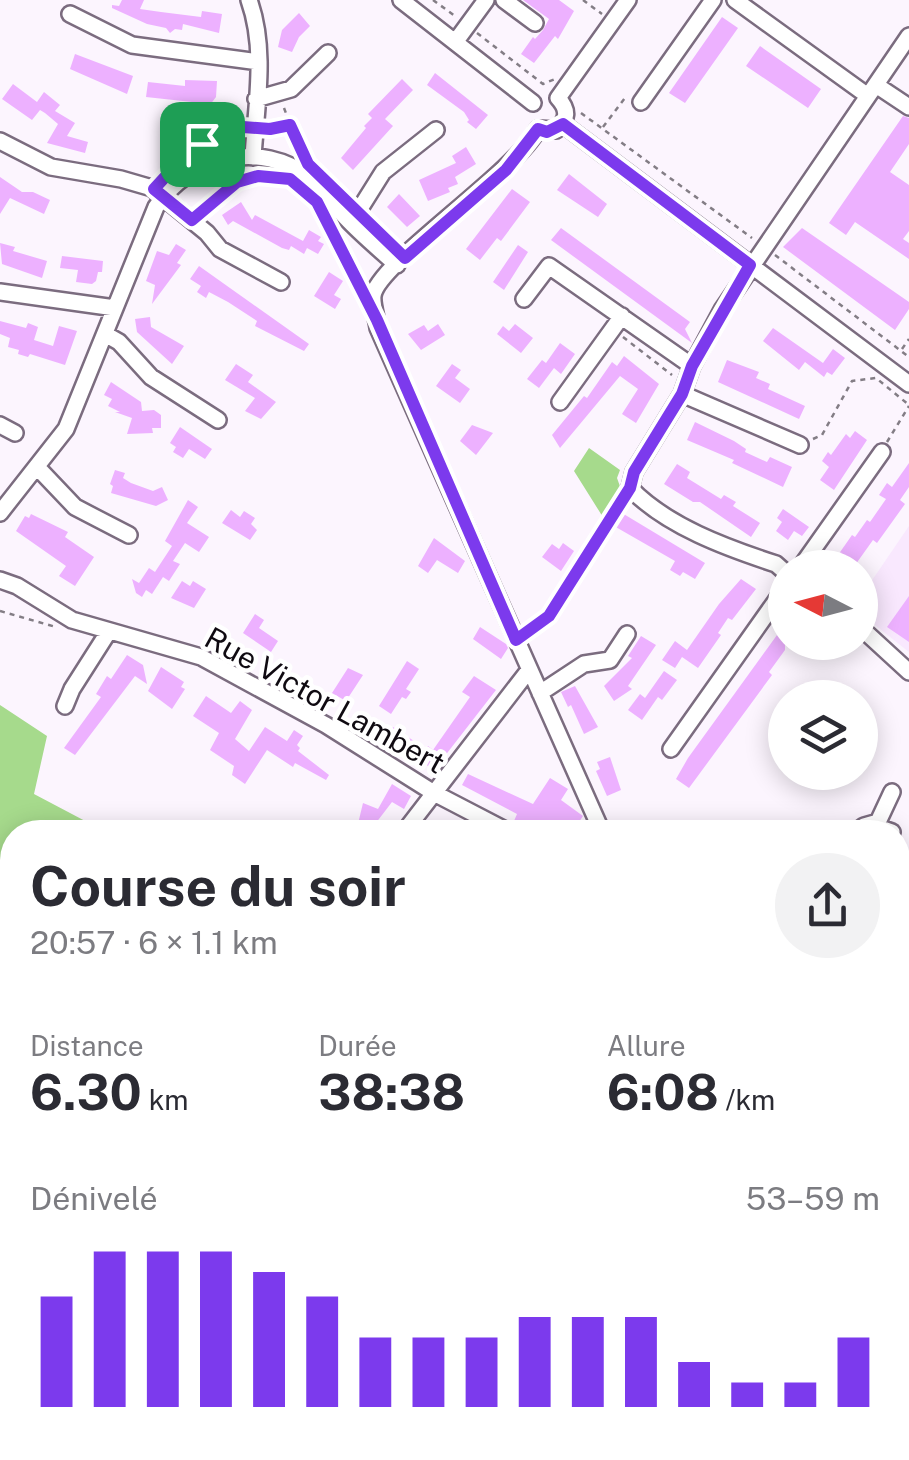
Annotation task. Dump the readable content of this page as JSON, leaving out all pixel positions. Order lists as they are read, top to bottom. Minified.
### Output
{"streets":{"street":["Rue Victor Lambert"]},"north":"left","page":{"heading":["Course du soir","20:57 · 6 × 1.1 km"],"stats":[["Distance","6.30 km"],["Durée","38:38"],["Allure","6:08 /km"]],"chart":["Dénivelé","53–59 m"]}}
